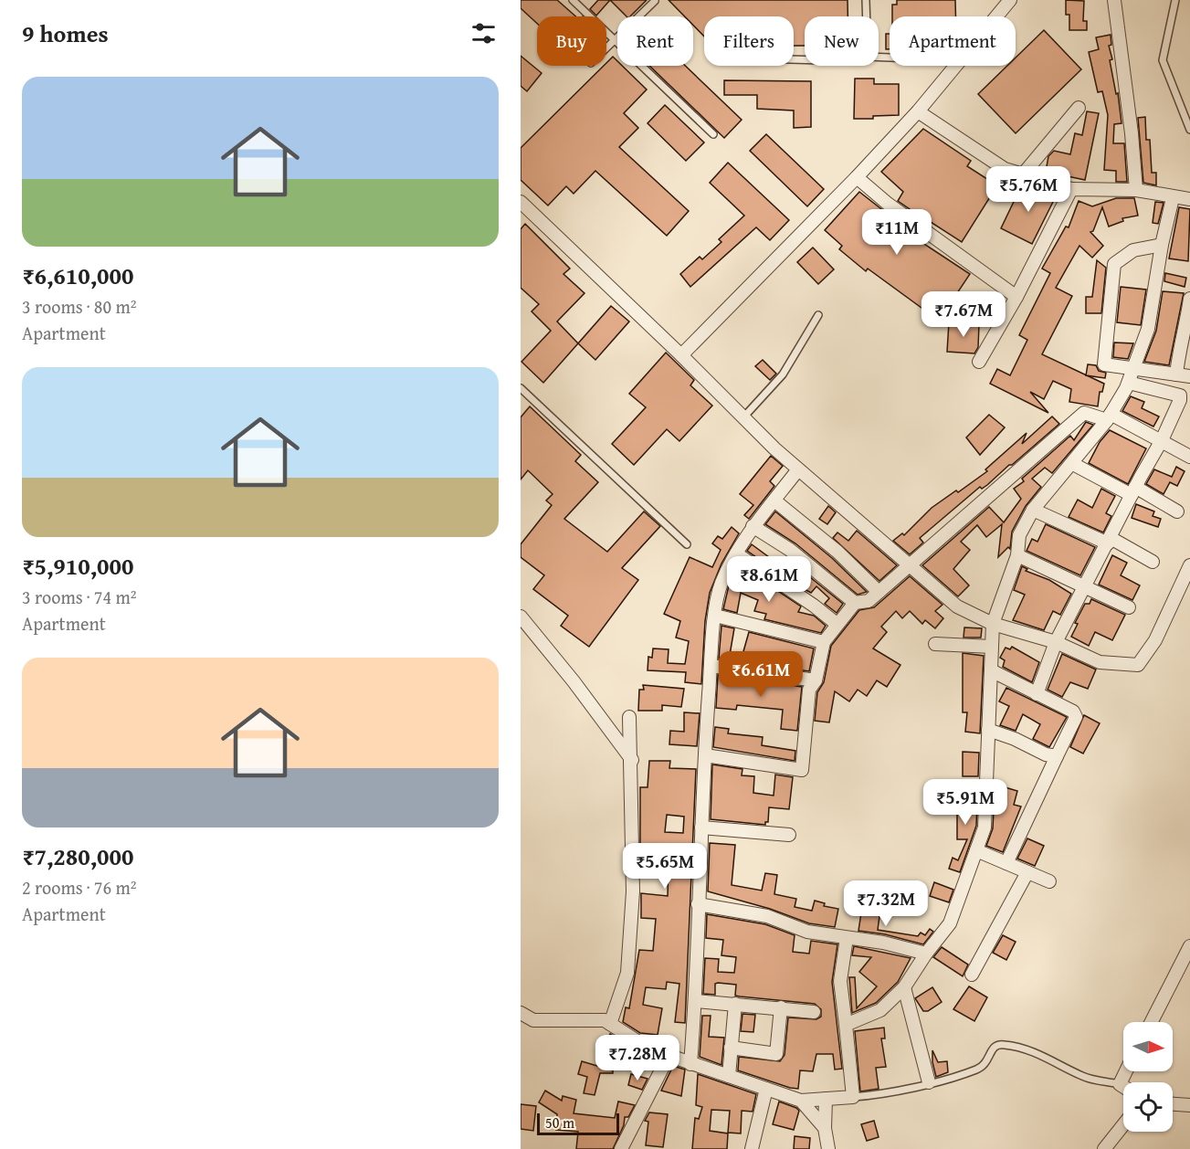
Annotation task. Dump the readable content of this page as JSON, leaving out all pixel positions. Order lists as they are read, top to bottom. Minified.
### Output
{"scale_bar":"50 m","north":"right","page":{"heading":"9 homes","chip":["Buy","Rent","Filters","New","Apartment"],"list":[{"name":"₹6,610,000","note":"3 rooms · 80 m² · Apartment"},{"name":"₹5,910,000","note":"3 rooms · 74 m² · Apartment"},{"name":"₹7,280,000","note":"2 rooms · 76 m² · Apartment"}],"price":["₹5.76M","₹11M","₹7.67M","₹8.61M","₹6.61M","₹5.91M","₹5.65M","₹7.32M","₹7.28M"],"scale":"50 m"}}
